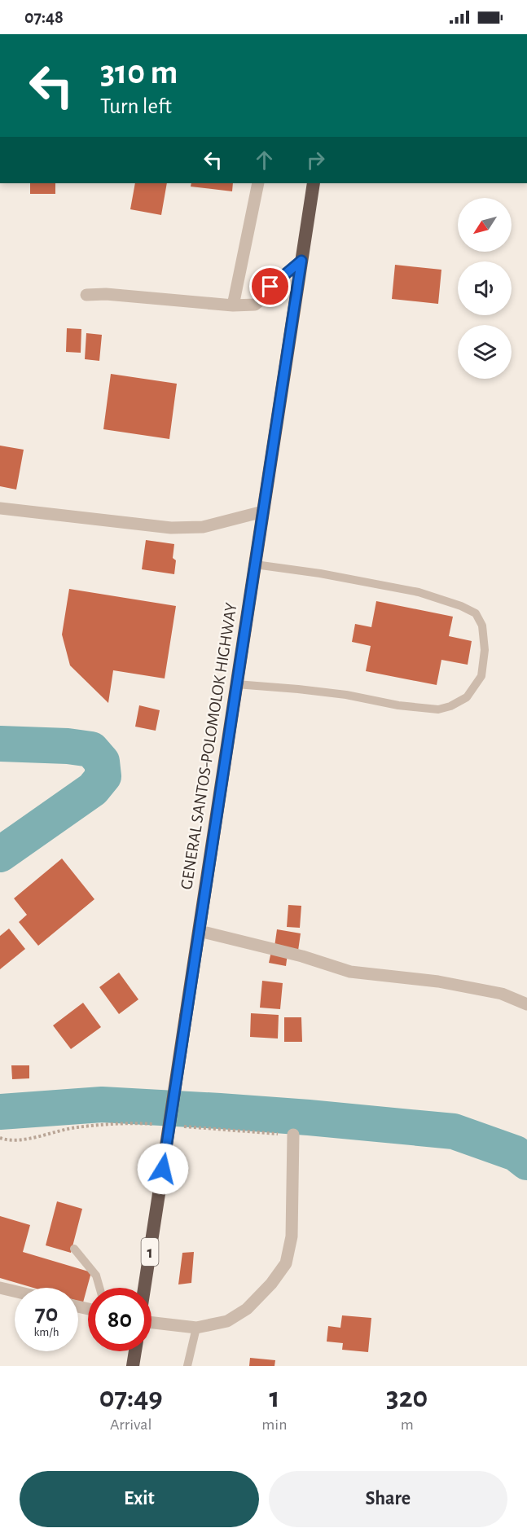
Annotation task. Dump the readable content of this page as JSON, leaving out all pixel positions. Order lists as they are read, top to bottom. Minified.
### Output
{"streets":{"highway":["GENERAL SANTOS-POLOMOLOK HIGHWAY","1"]},"north":"bottom left","page":{"status":"07:48","turn":["310 m","Turn left"],"speed":"70 km/h","limit":"80","eta":["07:49","Arrival","1","min","320","m"],"buttons":["Exit","Share"]}}
